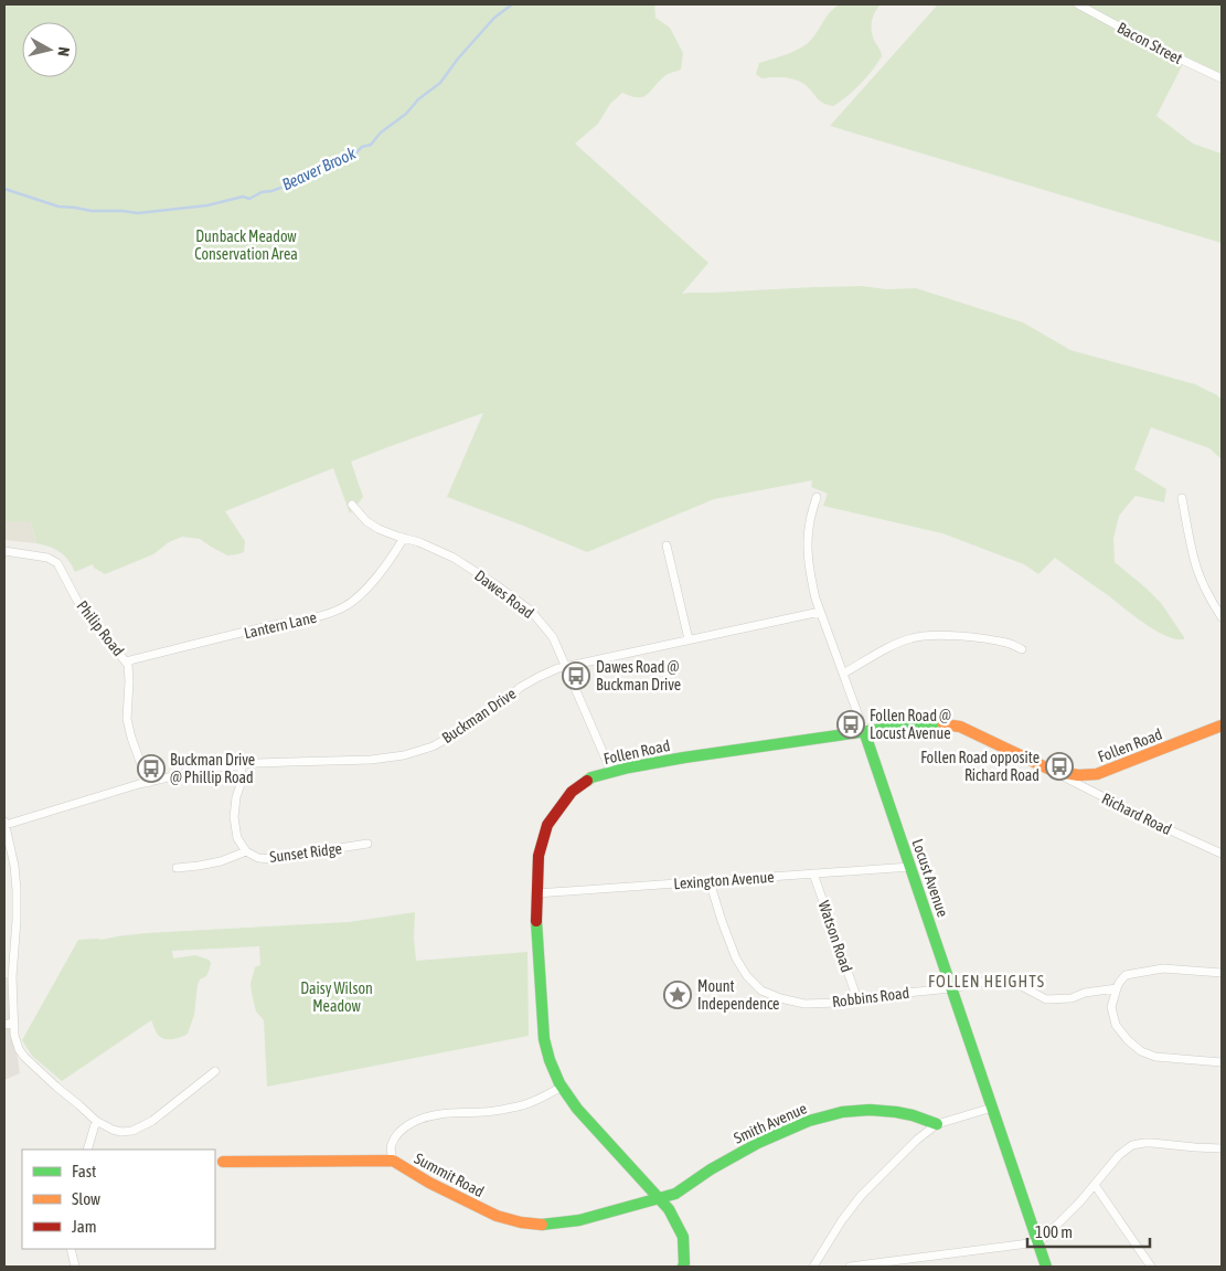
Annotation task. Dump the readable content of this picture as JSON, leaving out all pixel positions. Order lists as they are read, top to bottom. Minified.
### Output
{"streets":{"street":["Bacon Street","Dawes Road","Lantern Lane","Philip Road","Buckman Drive","Follen Road","Richard Road","Sunset Ridge","Locust Avenue","Lexington Avenue","Watson Road","Robbins Road","Smith Avenue","Summit Road"]},"crossings":[["Dawes Road","Lantern Lane"],["Dawes Road","Buckman Drive"],["Dawes Road","Follen Road"],["Lantern Lane","Philip Road"],["Philip Road","Buckman Drive"],["Buckman Drive","Locust Avenue"],["Follen Road","Richard Road"],["Follen Road","Locust Avenue"],["Follen Road","Lexington Avenue"],["Follen Road","Smith Avenue"],["Follen Road","Summit Road"],["Locust Avenue","Lexington Avenue"],["Locust Avenue","Robbins Road"],["Lexington Avenue","Watson Road"],["Lexington Avenue","Robbins Road"],["Watson Road","Robbins Road"],["Smith Avenue","Summit Road"]],"districts":["FOLLEN HEIGHTS"],"water":["Beaver Brook"],"parks":["Dunback Meadow Conservation Area","Daisy Wilson Meadow"],"places":{"bus stop":["Dawes Road @ Buckman Drive","Follen Road @ Locust Avenue","Follen Road opposite Richard Road","Buckman Drive @ Phillip Road"],"place":["Mount Independence"]},"legend":["Fast","Slow","Jam"],"scale_bar":"100 m","north":"right"}
